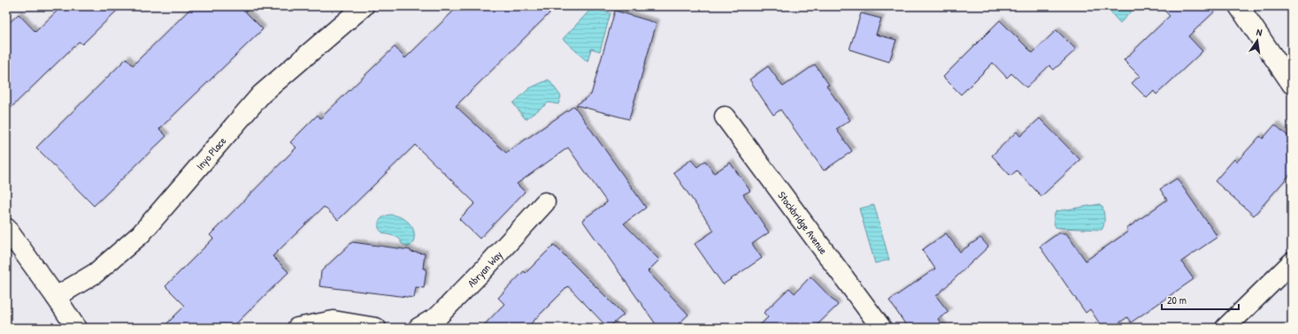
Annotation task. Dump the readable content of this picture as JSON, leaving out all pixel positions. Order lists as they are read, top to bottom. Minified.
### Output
{"streets":{"street":["Inyo Place","Stockbridge Avenue","Abryan Way"]},"scale_bar":"20 m","north":"top"}
